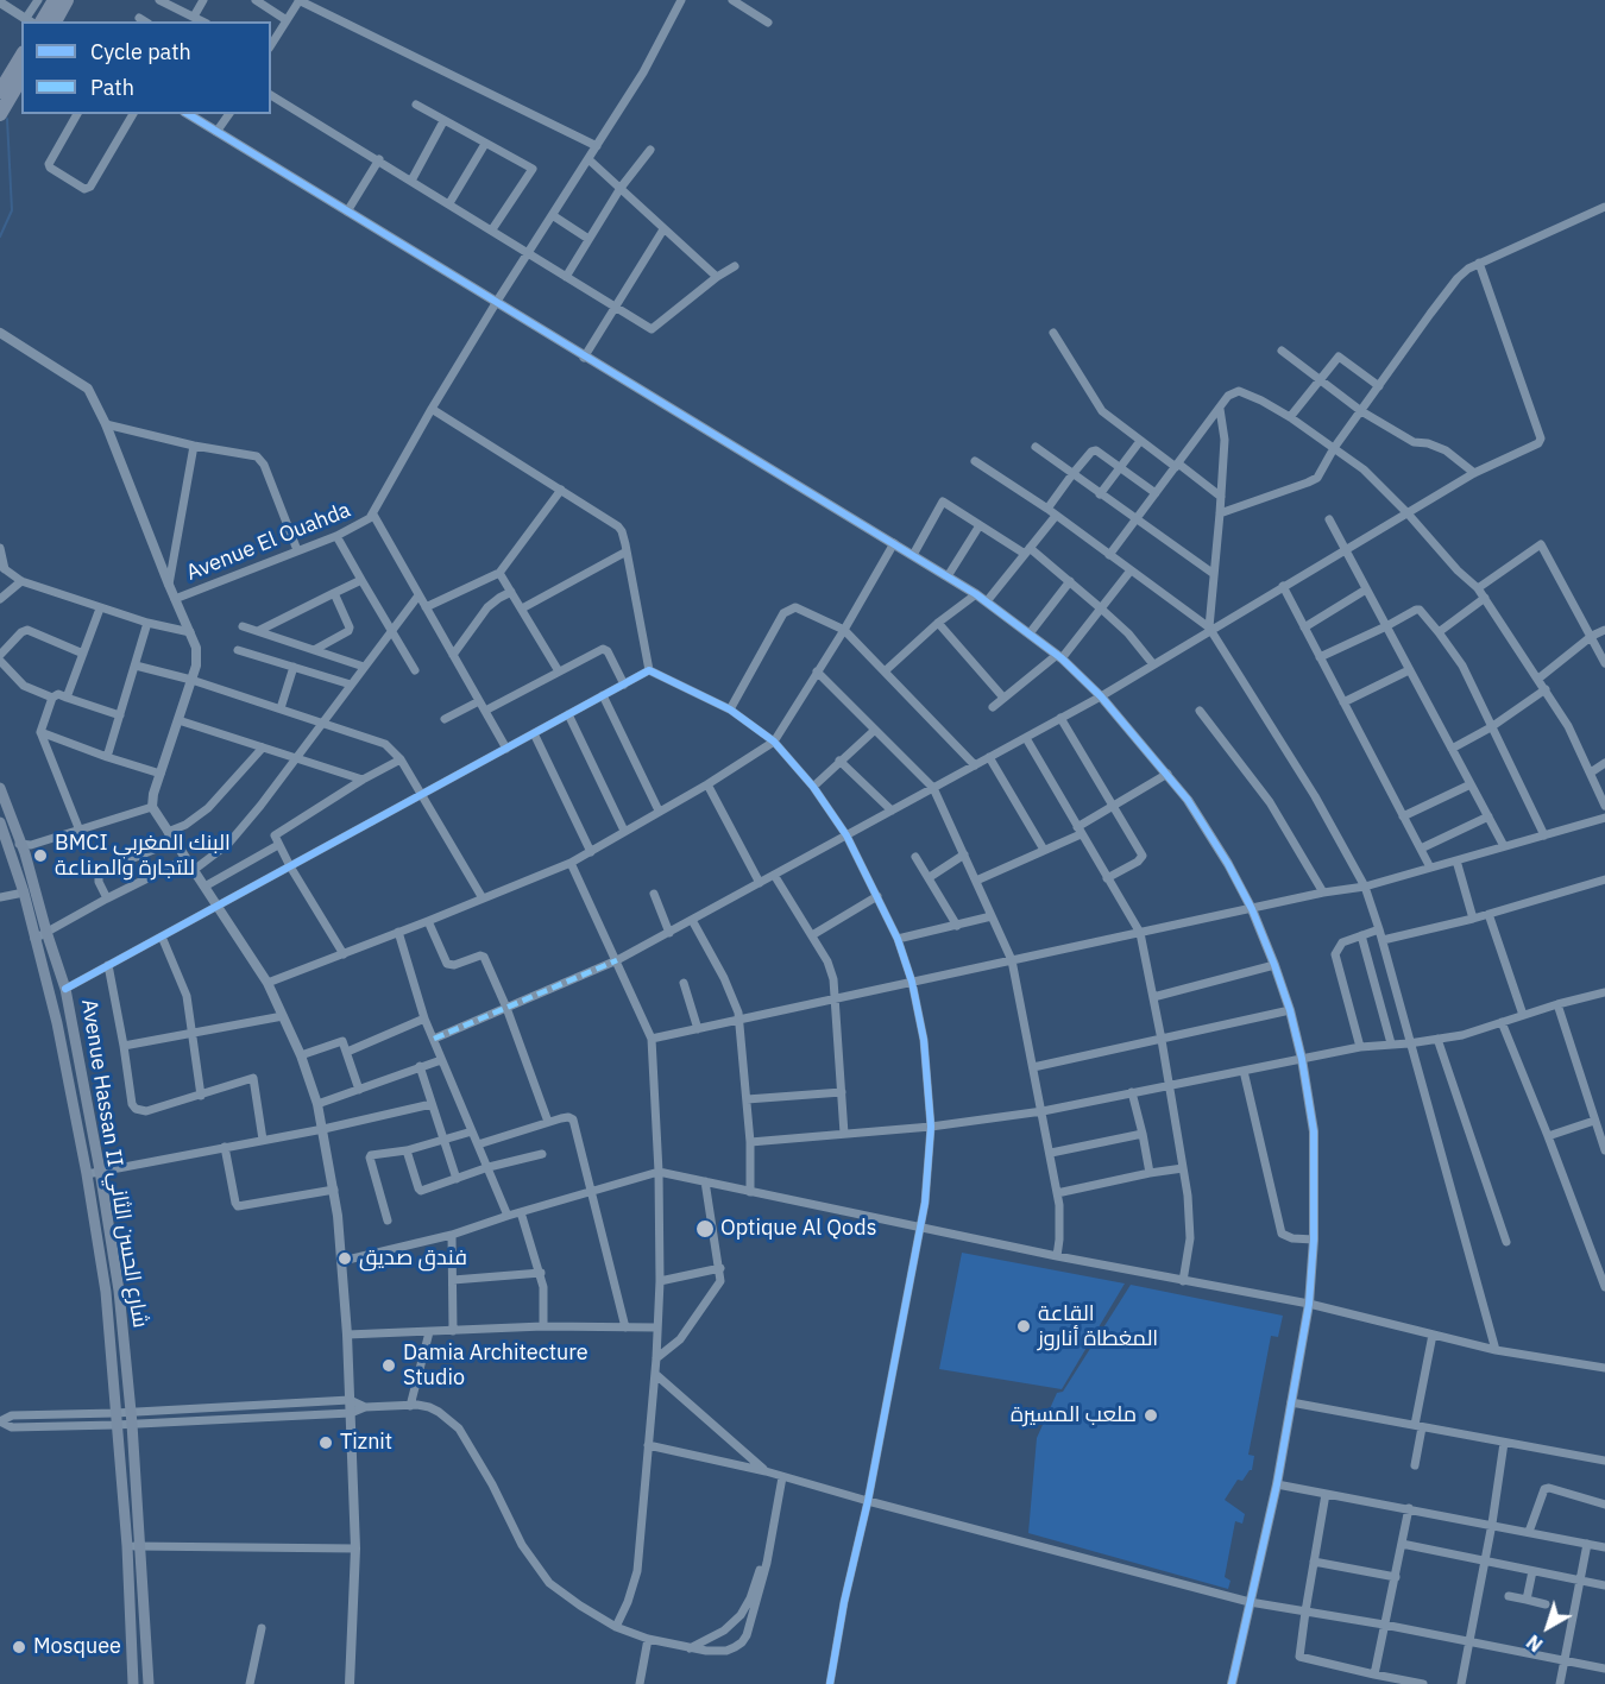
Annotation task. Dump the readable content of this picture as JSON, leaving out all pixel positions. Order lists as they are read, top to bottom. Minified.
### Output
{"streets":{"main road":["Avenue Hassan II شارع الحسن الثاني"],"street":["Avenue El Ouahda"]},"places":["BMCI البنك المغربي للتجارة والصناعة","Optique Al Qods","فندق صديق","القاعة المغطاة أناروز","Damia Architecture Studio","ملعب المسيرة","Tiznit","Mosquee"],"legend":["Cycle path","Path"],"north":"bottom left"}
